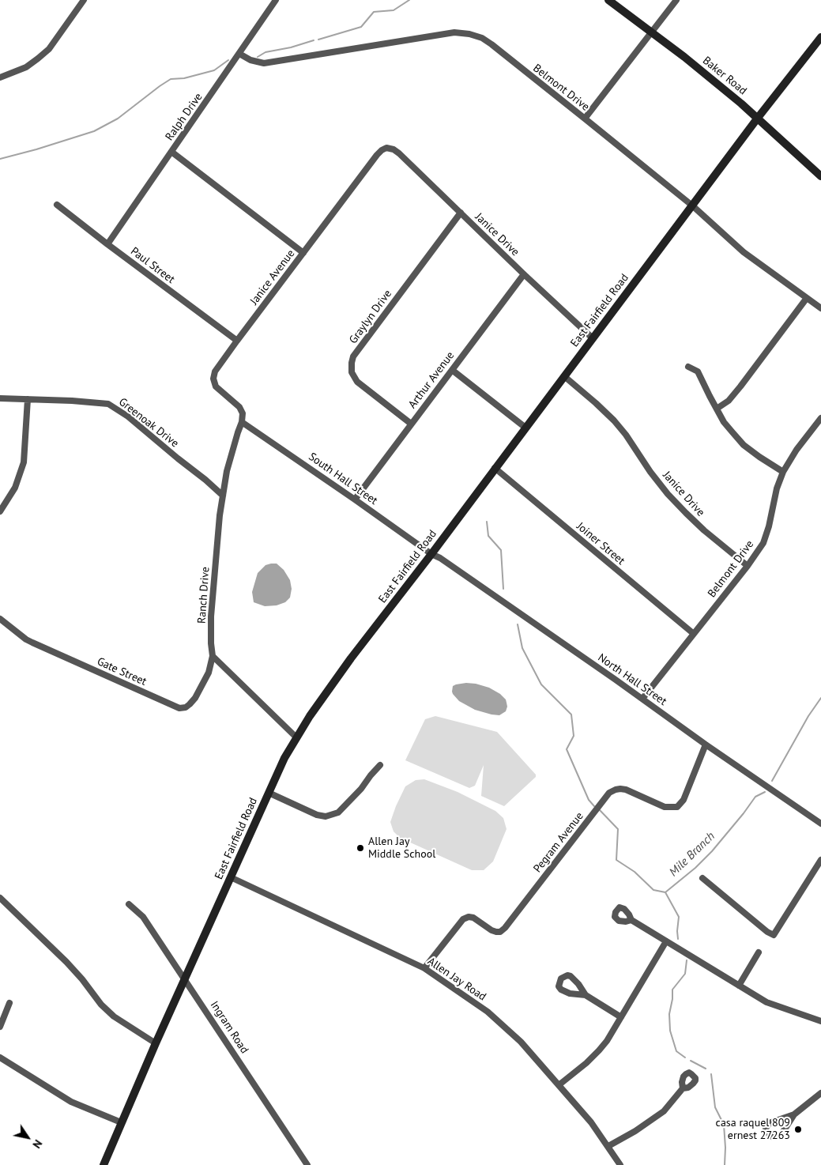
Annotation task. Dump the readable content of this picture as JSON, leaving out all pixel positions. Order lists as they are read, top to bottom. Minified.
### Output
{"streets":{"main road":["Baker Road","East Fairfield Road"],"street":["Belmont Drive","Ralph Drive","Janice Drive","Paul Street","Janice Avenue","Graylyn Drive","Arthur Avenue","Greenoak Drive","South Hall Street","Joiner Street","Ranch Drive","Gate Street","North Hall Street","Pegram Avenue","Allen Jay Road","Ingram Road"]},"crossings":[["Baker Road","East Fairfield Road"],["Belmont Drive","Ralph Drive"],["Belmont Drive","Janice Drive"],["Belmont Drive","East Fairfield Road"],["Belmont Drive","Joiner Street"],["Belmont Drive","North Hall Street"],["Ralph Drive","Paul Street"],["Janice Drive","Janice Avenue"],["Janice Drive","East Fairfield Road"],["Janice Drive","Graylyn Drive"],["Janice Drive","Arthur Avenue"],["Paul Street","Janice Avenue"],["Janice Avenue","South Hall Street"],["Janice Avenue","Ranch Drive"],["East Fairfield Road","South Hall Street"],["East Fairfield Road","Joiner Street"],["East Fairfield Road","North Hall Street"],["East Fairfield Road","Allen Jay Road"],["East Fairfield Road","Ingram Road"],["Graylyn Drive","Arthur Avenue"],["Arthur Avenue","South Hall Street"],["Greenoak Drive","Ranch Drive"],["South Hall Street","Ranch Drive"],["South Hall Street","North Hall Street"],["Ranch Drive","Gate Street"],["North Hall Street","Pegram Avenue"],["Pegram Avenue","Allen Jay Road"]],"water":["Mile Branch"],"places":["Allen Jay Middle School","casa raquel 809 ernest 27263"],"north":"bottom right"}
